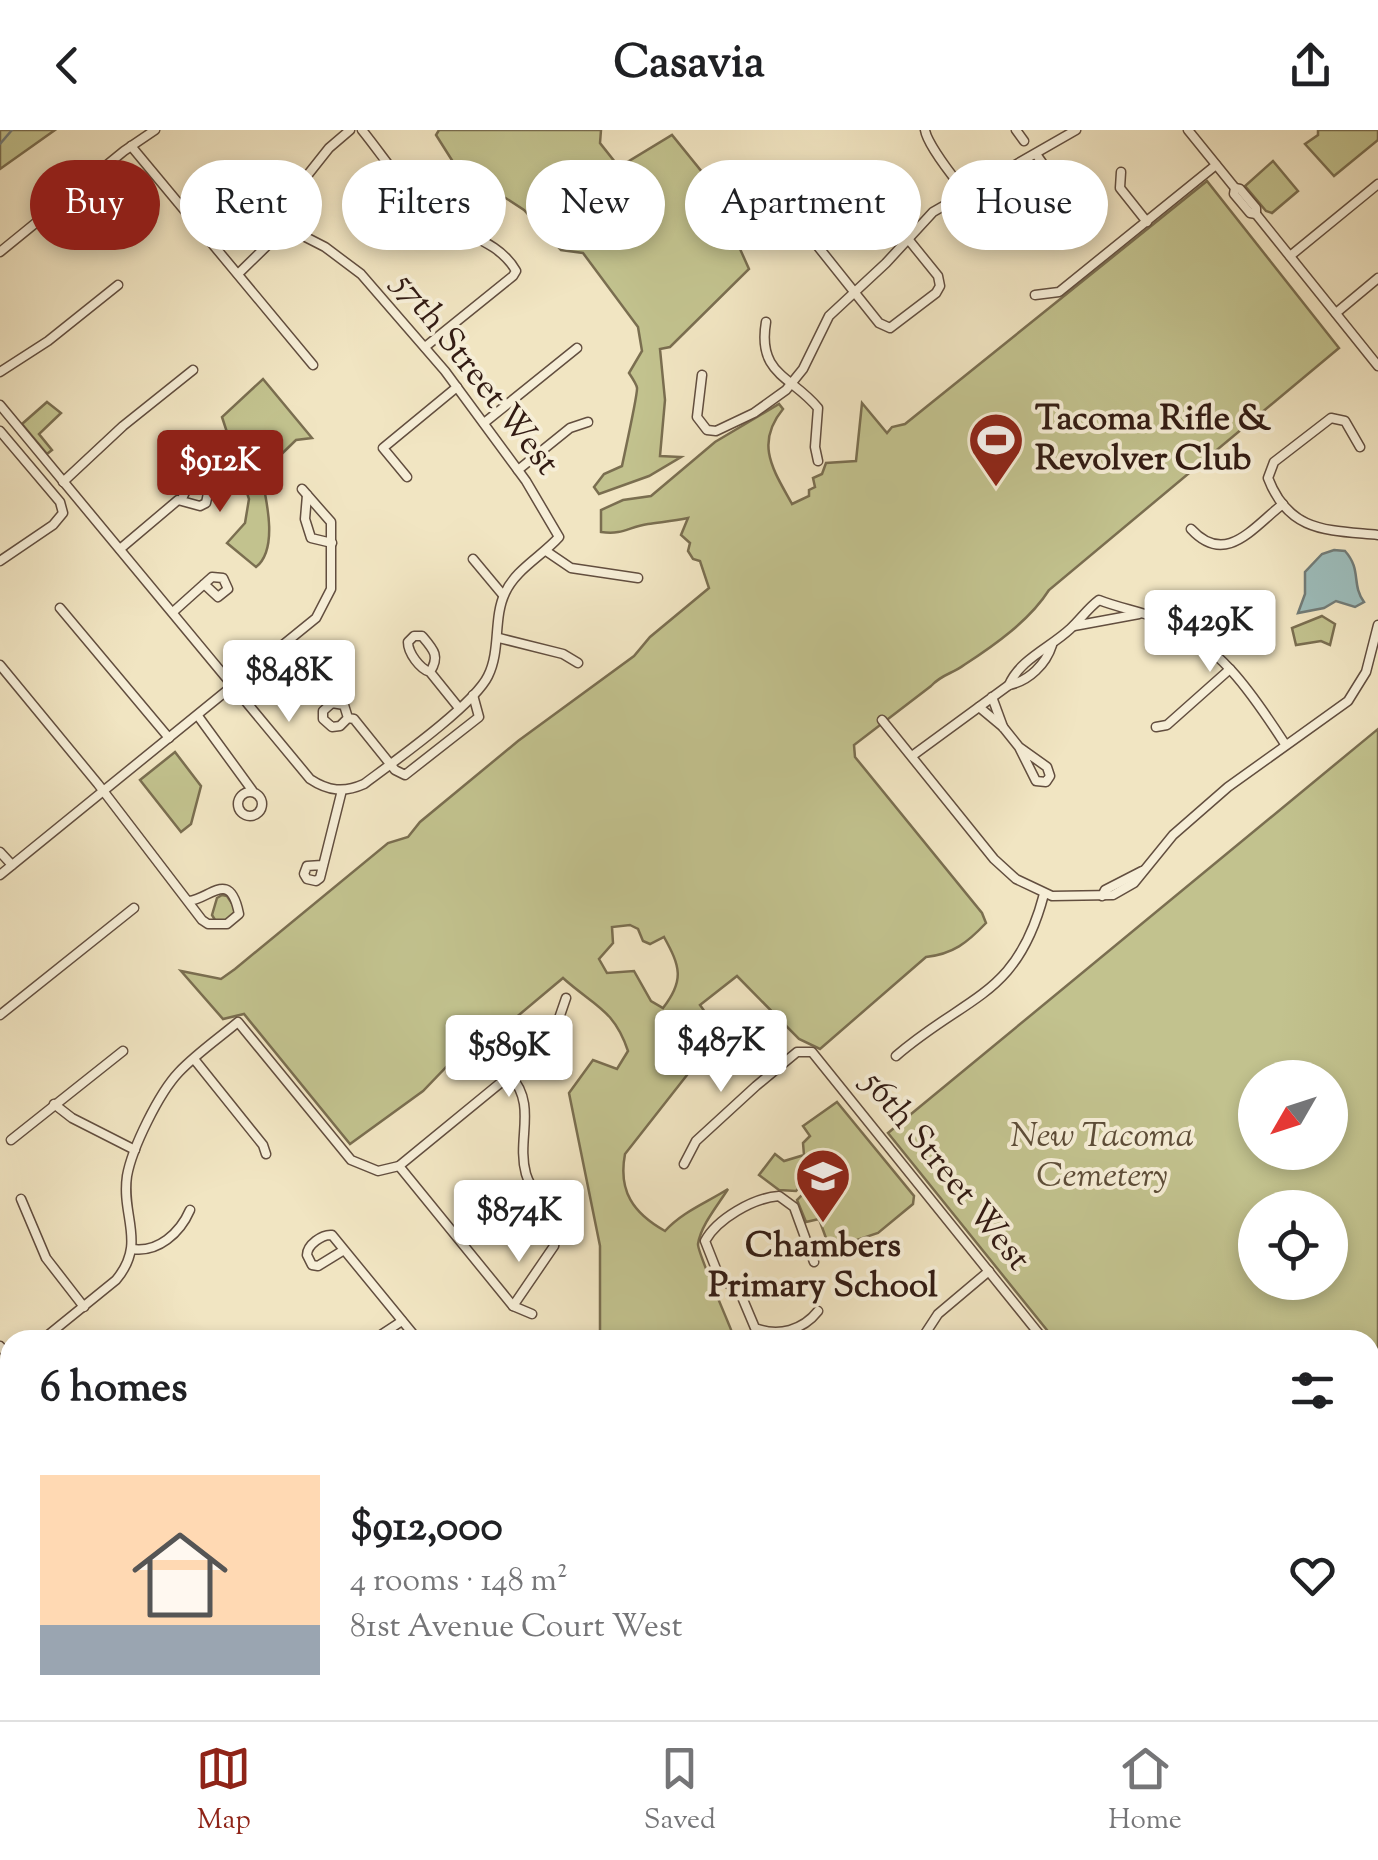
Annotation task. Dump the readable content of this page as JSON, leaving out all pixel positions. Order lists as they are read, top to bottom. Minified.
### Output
{"streets":{"street":["57th Street West","56th Street West"]},"parks":["New Tacoma Cemetery"],"places":{"sports":["Tacoma Rifle & Revolver Club"],"school or university":["Chambers Primary School"]},"north":"bottom left","page":{"header":"Casavia","chip":["Buy","Rent","Filters","New","Apartment","House"],"price":["$912K","$429K","$848K","$487K","$589K","$874K"],"heading":"6 homes","list":[{"name":"$912,000","note":"4 rooms · 148 m² · 81st Avenue Court West"}],"tabs":["Map","Saved","Home"]}}
